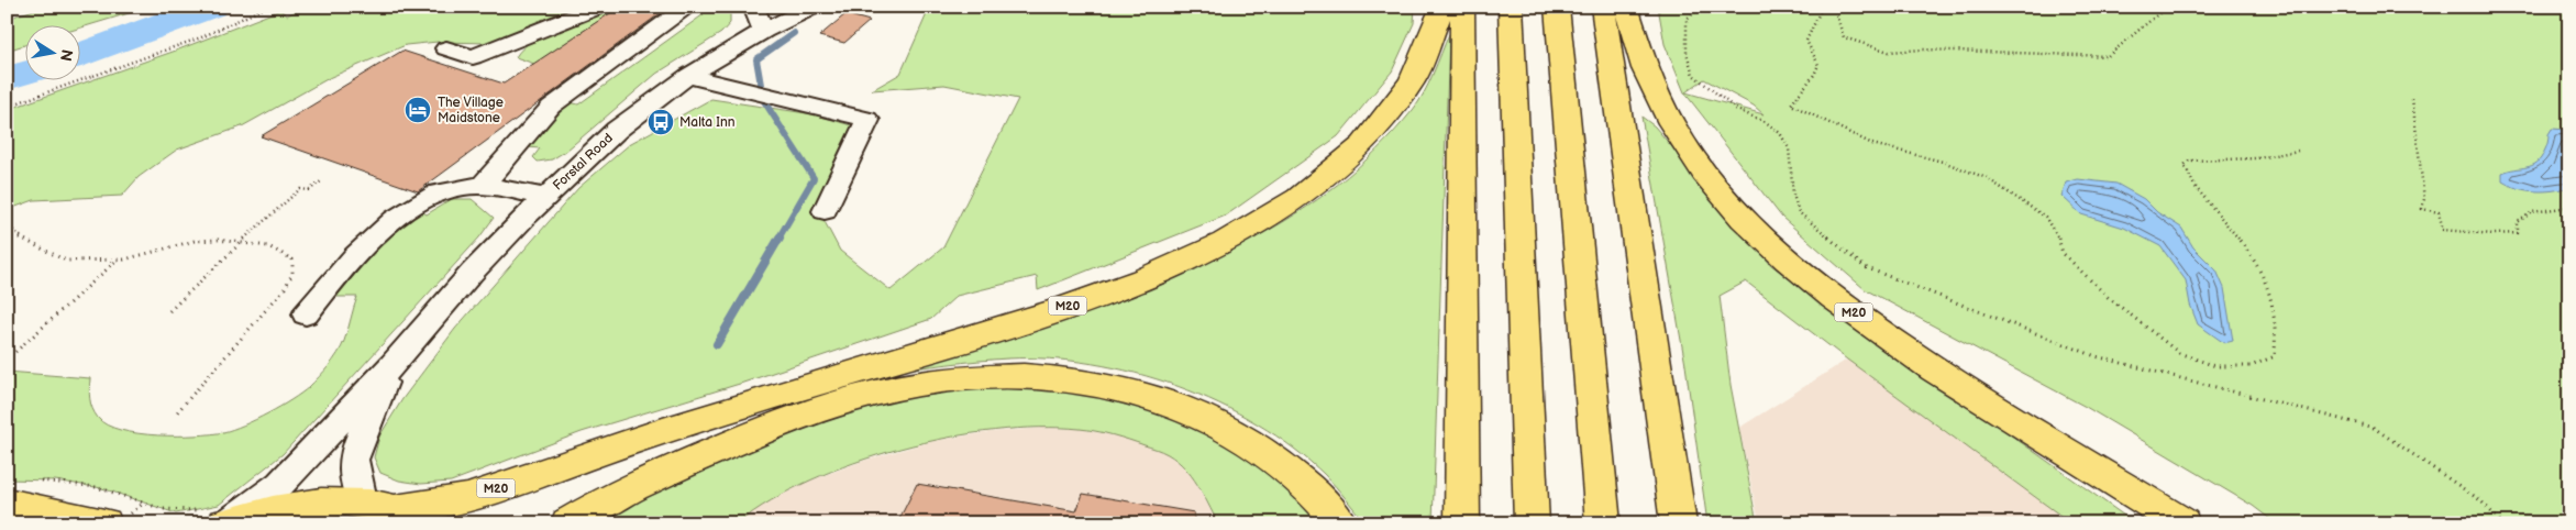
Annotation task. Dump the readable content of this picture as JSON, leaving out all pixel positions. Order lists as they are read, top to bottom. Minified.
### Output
{"streets":{"highway":["M20"],"street":["Forstal Road"]},"places":{"hotel":["The Village Maidstone"],"bus stop":["Malta Inn"]},"north":"right"}
